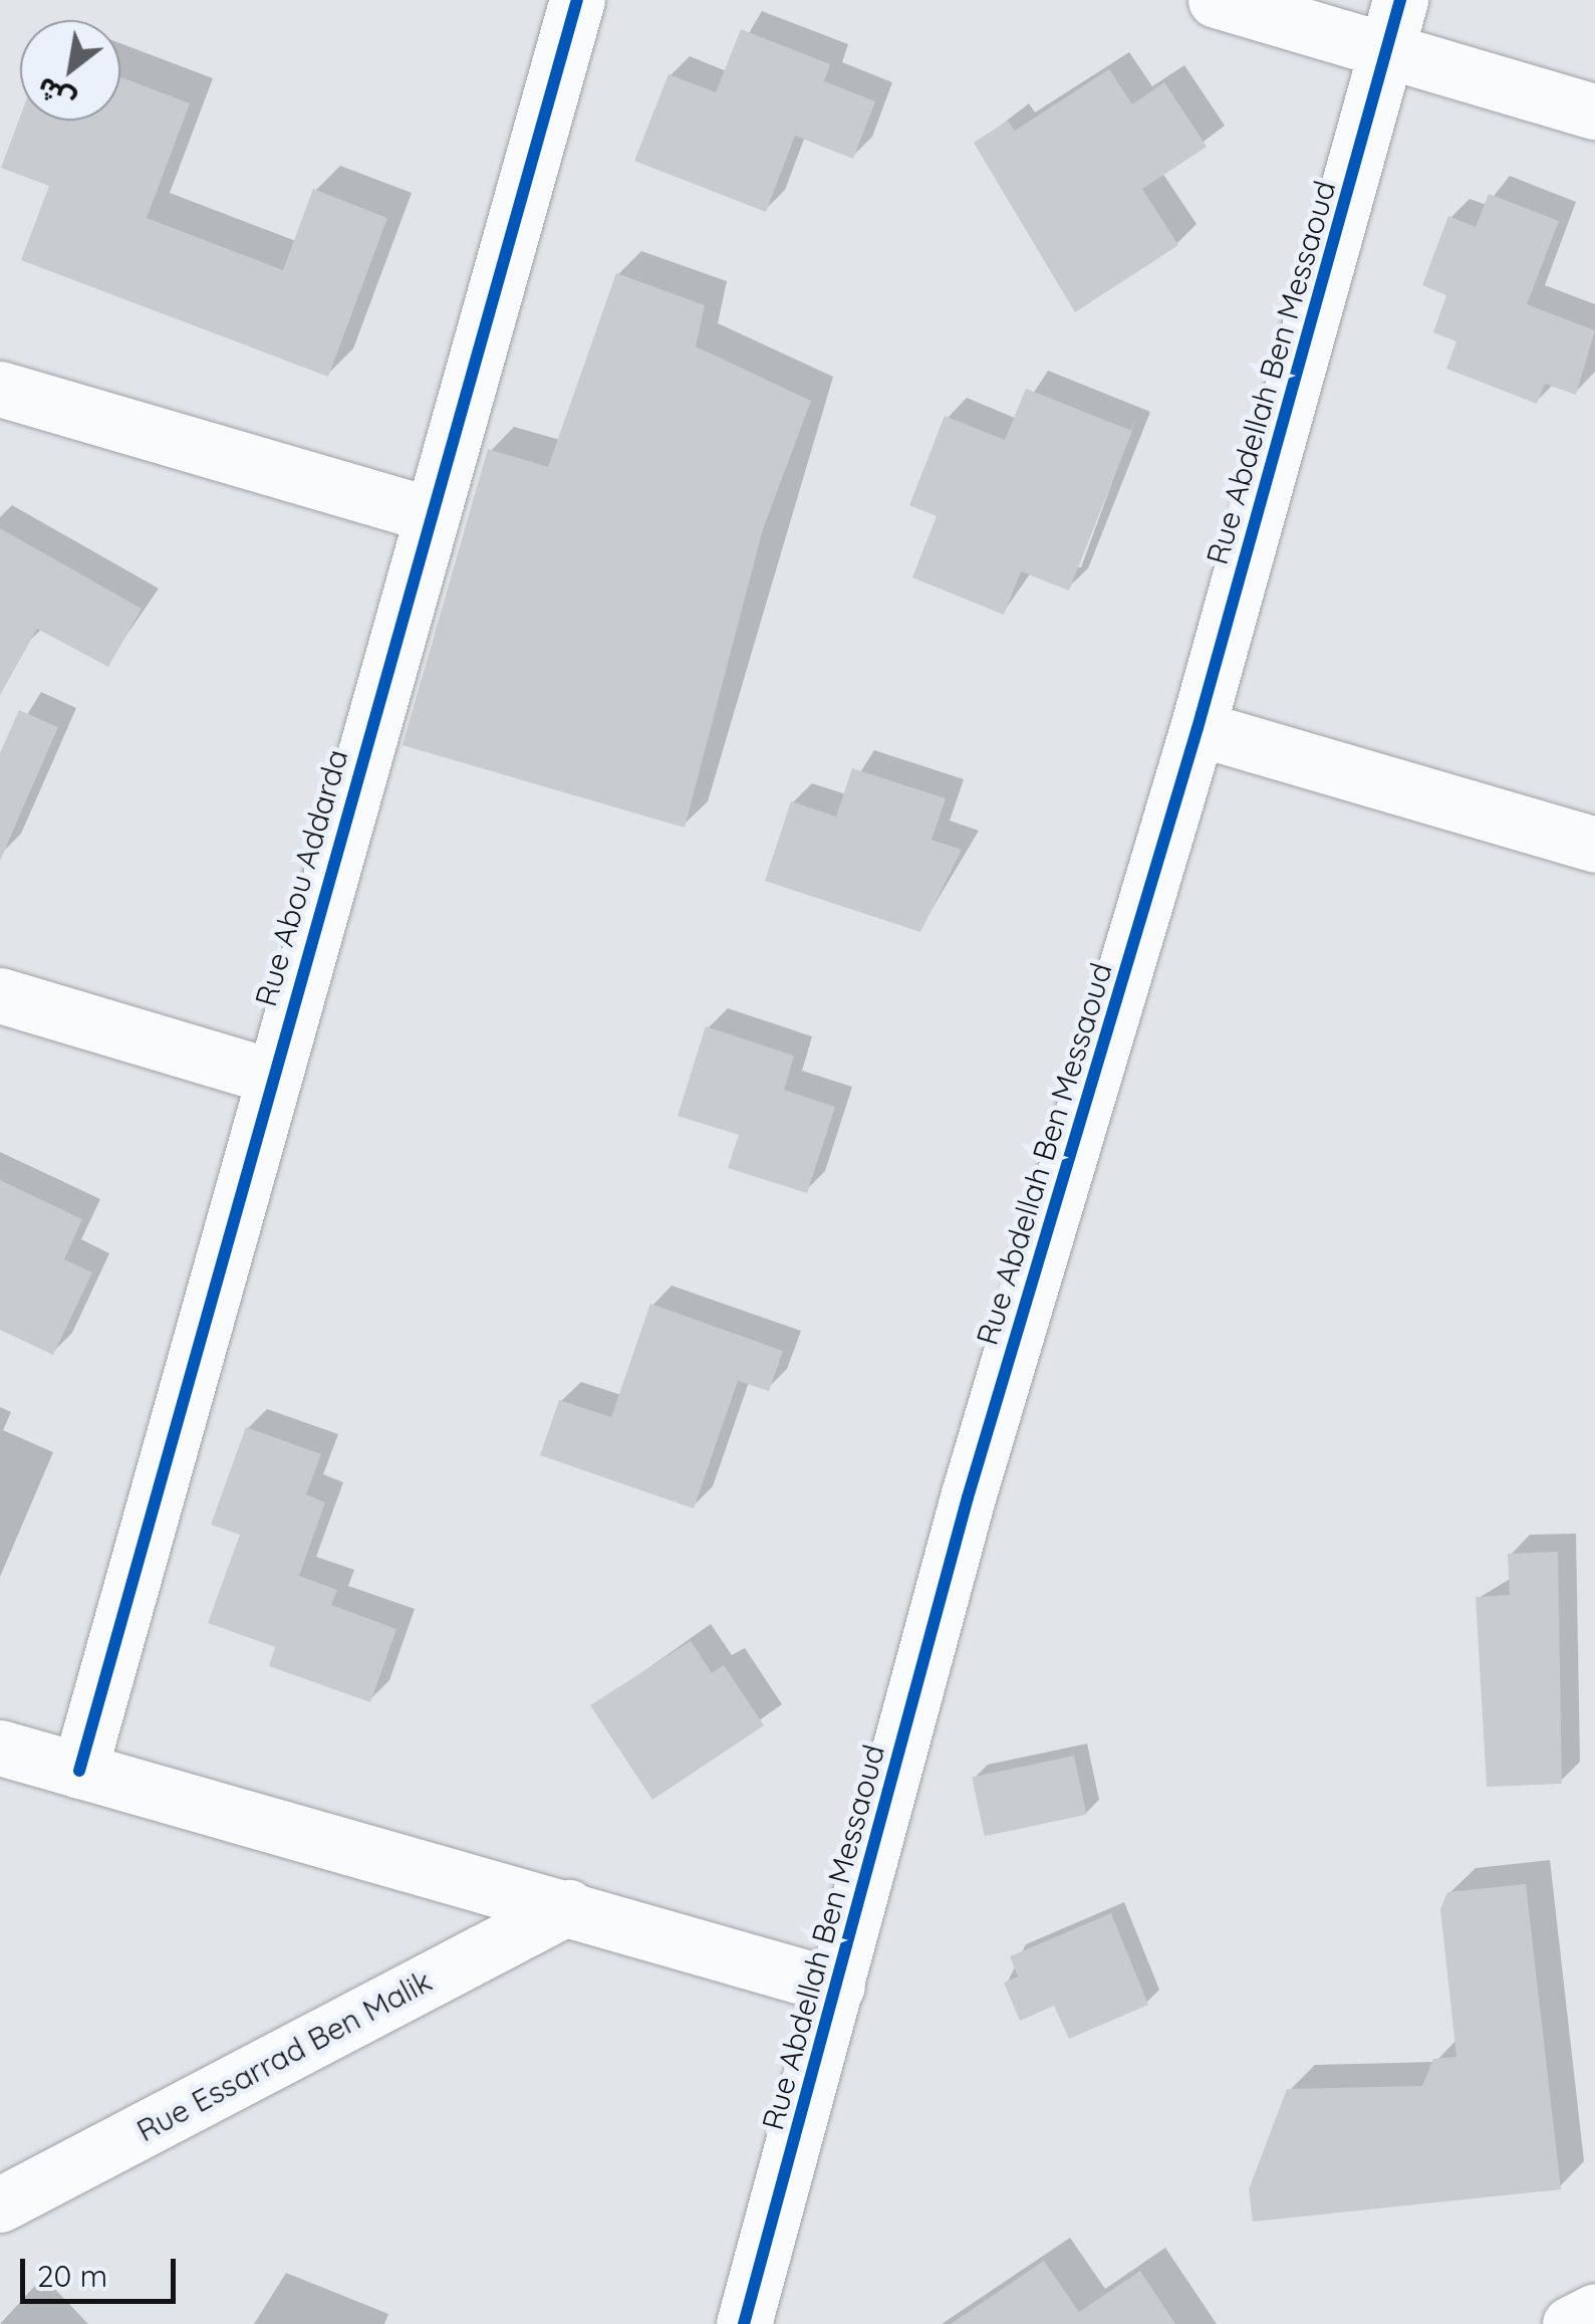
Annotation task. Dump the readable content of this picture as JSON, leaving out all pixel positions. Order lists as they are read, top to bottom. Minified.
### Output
{"streets":{"street":["Rue Abdellah Ben Messaoud","Rue Abou Addarda","Rue Essarrad Ben Malik"]},"scale_bar":"20 m","north":"bottom left"}
